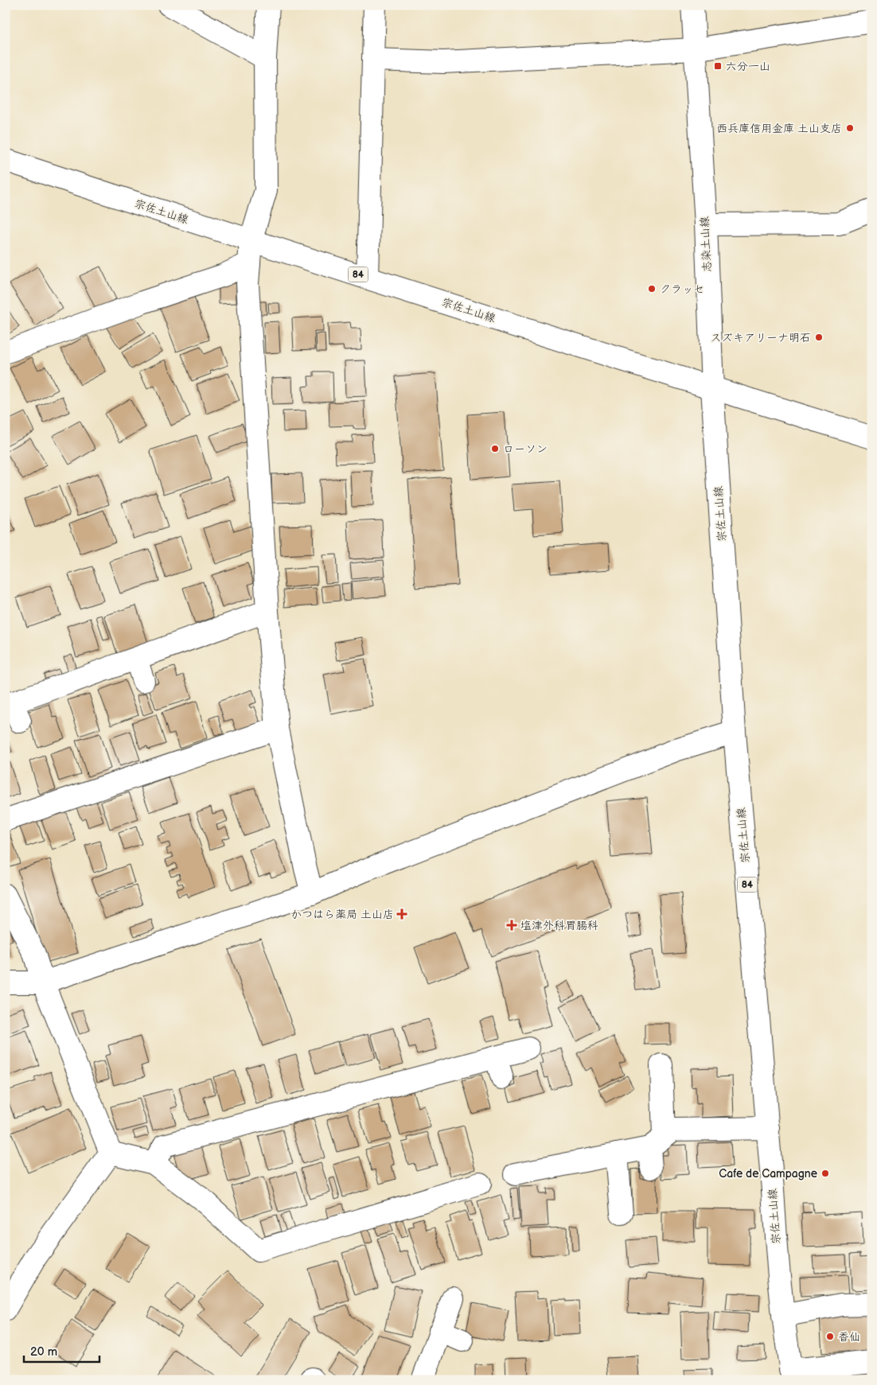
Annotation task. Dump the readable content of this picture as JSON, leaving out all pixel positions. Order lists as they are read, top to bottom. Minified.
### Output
{"streets":{"street":["宗佐土山線","志染土山線","84"]},"crossings":[["宗佐土山線","志染土山線"]],"places":{"transit":["六分一山"],"other":["西兵庫信用金庫 土山支店","クラッセ","スズキアリーナ明石","ローソン","Cafe de Campagne","香仙"],"health":["かつはら薬局 土山店","塩津外科胃腸科"]},"scale_bar":"20 m"}
